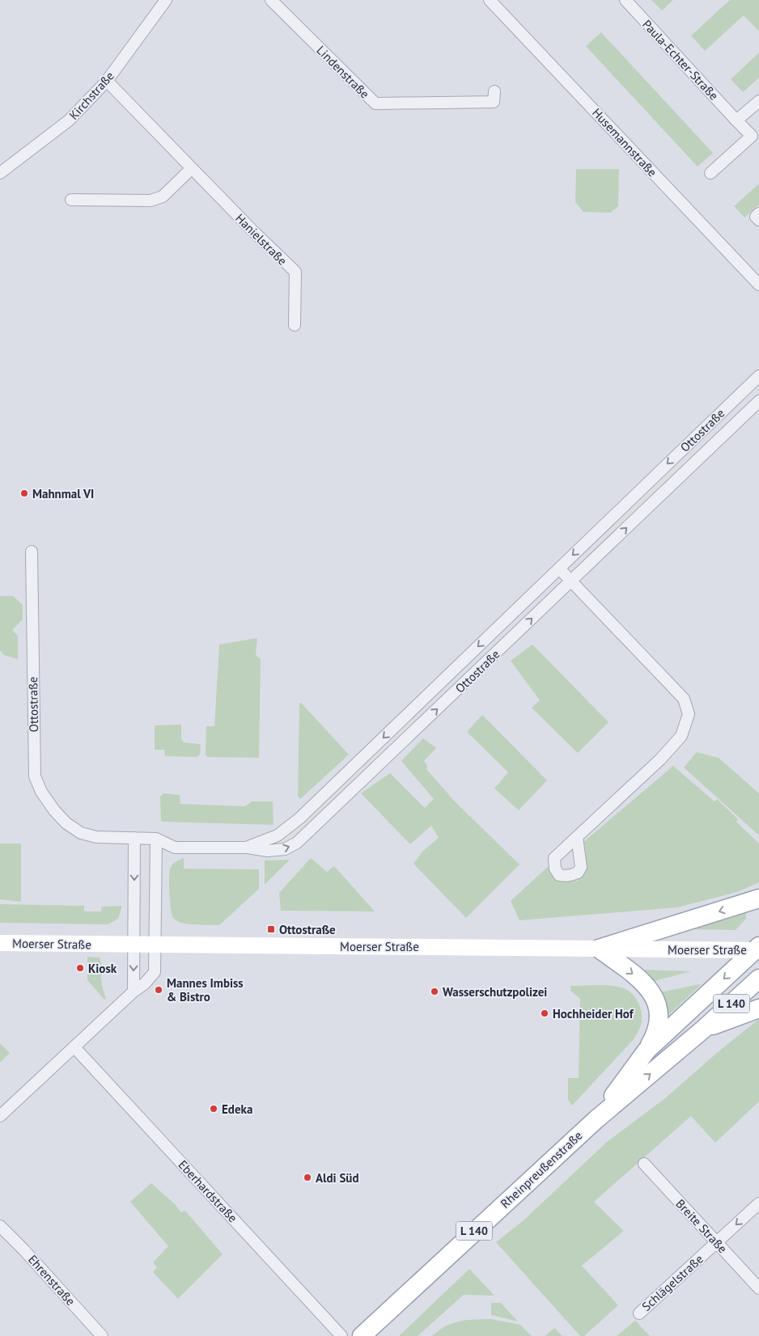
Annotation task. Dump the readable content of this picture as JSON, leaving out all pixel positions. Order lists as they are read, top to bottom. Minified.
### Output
{"streets":{"main road":["Moerser Straße","L 140","Rheinpreußenstraße"],"street":["Paula-Echter-Straße","Lindenstraße","Kirchstraße","Husemannstraße","Hanielstraße","Ottostraße","Eberhardstraße","Breite Straße","Ehrenstraße","Schlägelstraße"]},"crossings":[["Kirchstraße","Hanielstraße"],["Moerser Straße","Rheinpreußenstraße"],["Breite Straße","Schlägelstraße"]],"one_way":["Schlägelstraße"],"places":{"other":["Mahnmal VI","Kiosk","Mannes Imbiss & Bistro","Wasserschutzpolizei","Hochheider Hof","Edeka","Aldi Süd"],"transit":["Ottostraße"]}}
